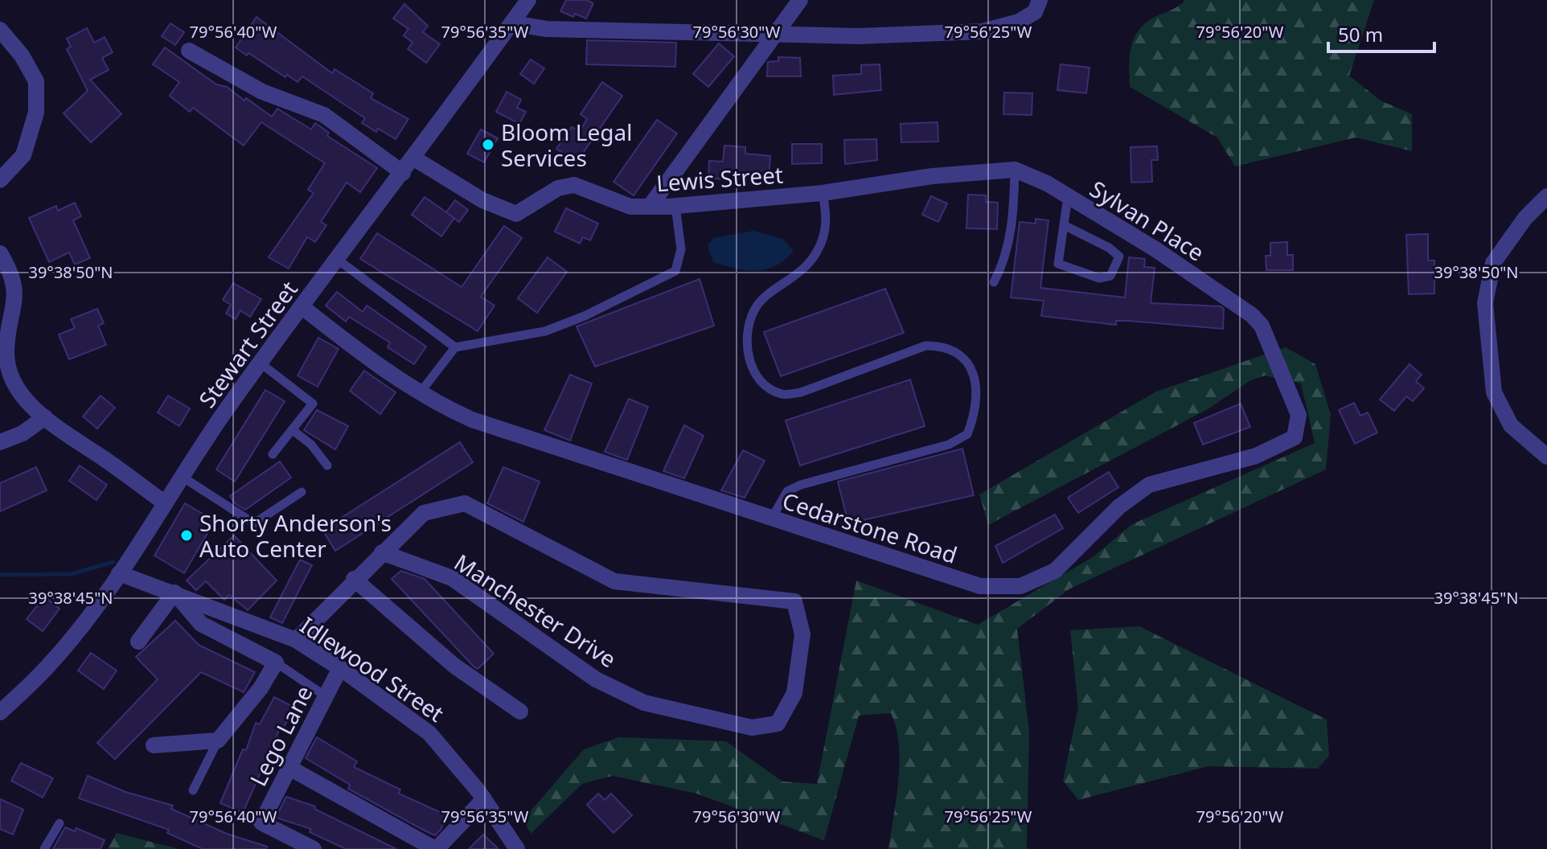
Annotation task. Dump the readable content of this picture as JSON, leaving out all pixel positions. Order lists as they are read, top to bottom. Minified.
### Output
{"streets":{"street":["Lewis Street","Sylvan Place","Stewart Street","Cedarstone Road","Manchester Drive","Idlewood Street","Lego Lane"]},"crossings":[["Lewis Street","Sylvan Place"],["Lewis Street","Stewart Street"],["Sylvan Place","Cedarstone Road"],["Stewart Street","Cedarstone Road"],["Stewart Street","Idlewood Street"],["Manchester Drive","Idlewood Street"],["Idlewood Street","Lego Lane"]],"places":["Bloom Legal Services","Shorty Anderson's Auto Center"],"scale_bar":"50 m","coordinates":["79°56'40\"W","79°56'35\"W","79°56'30\"W","79°56'25\"W","79°56'20\"W","39°38'50\"N","39°38'45\"N"]}
